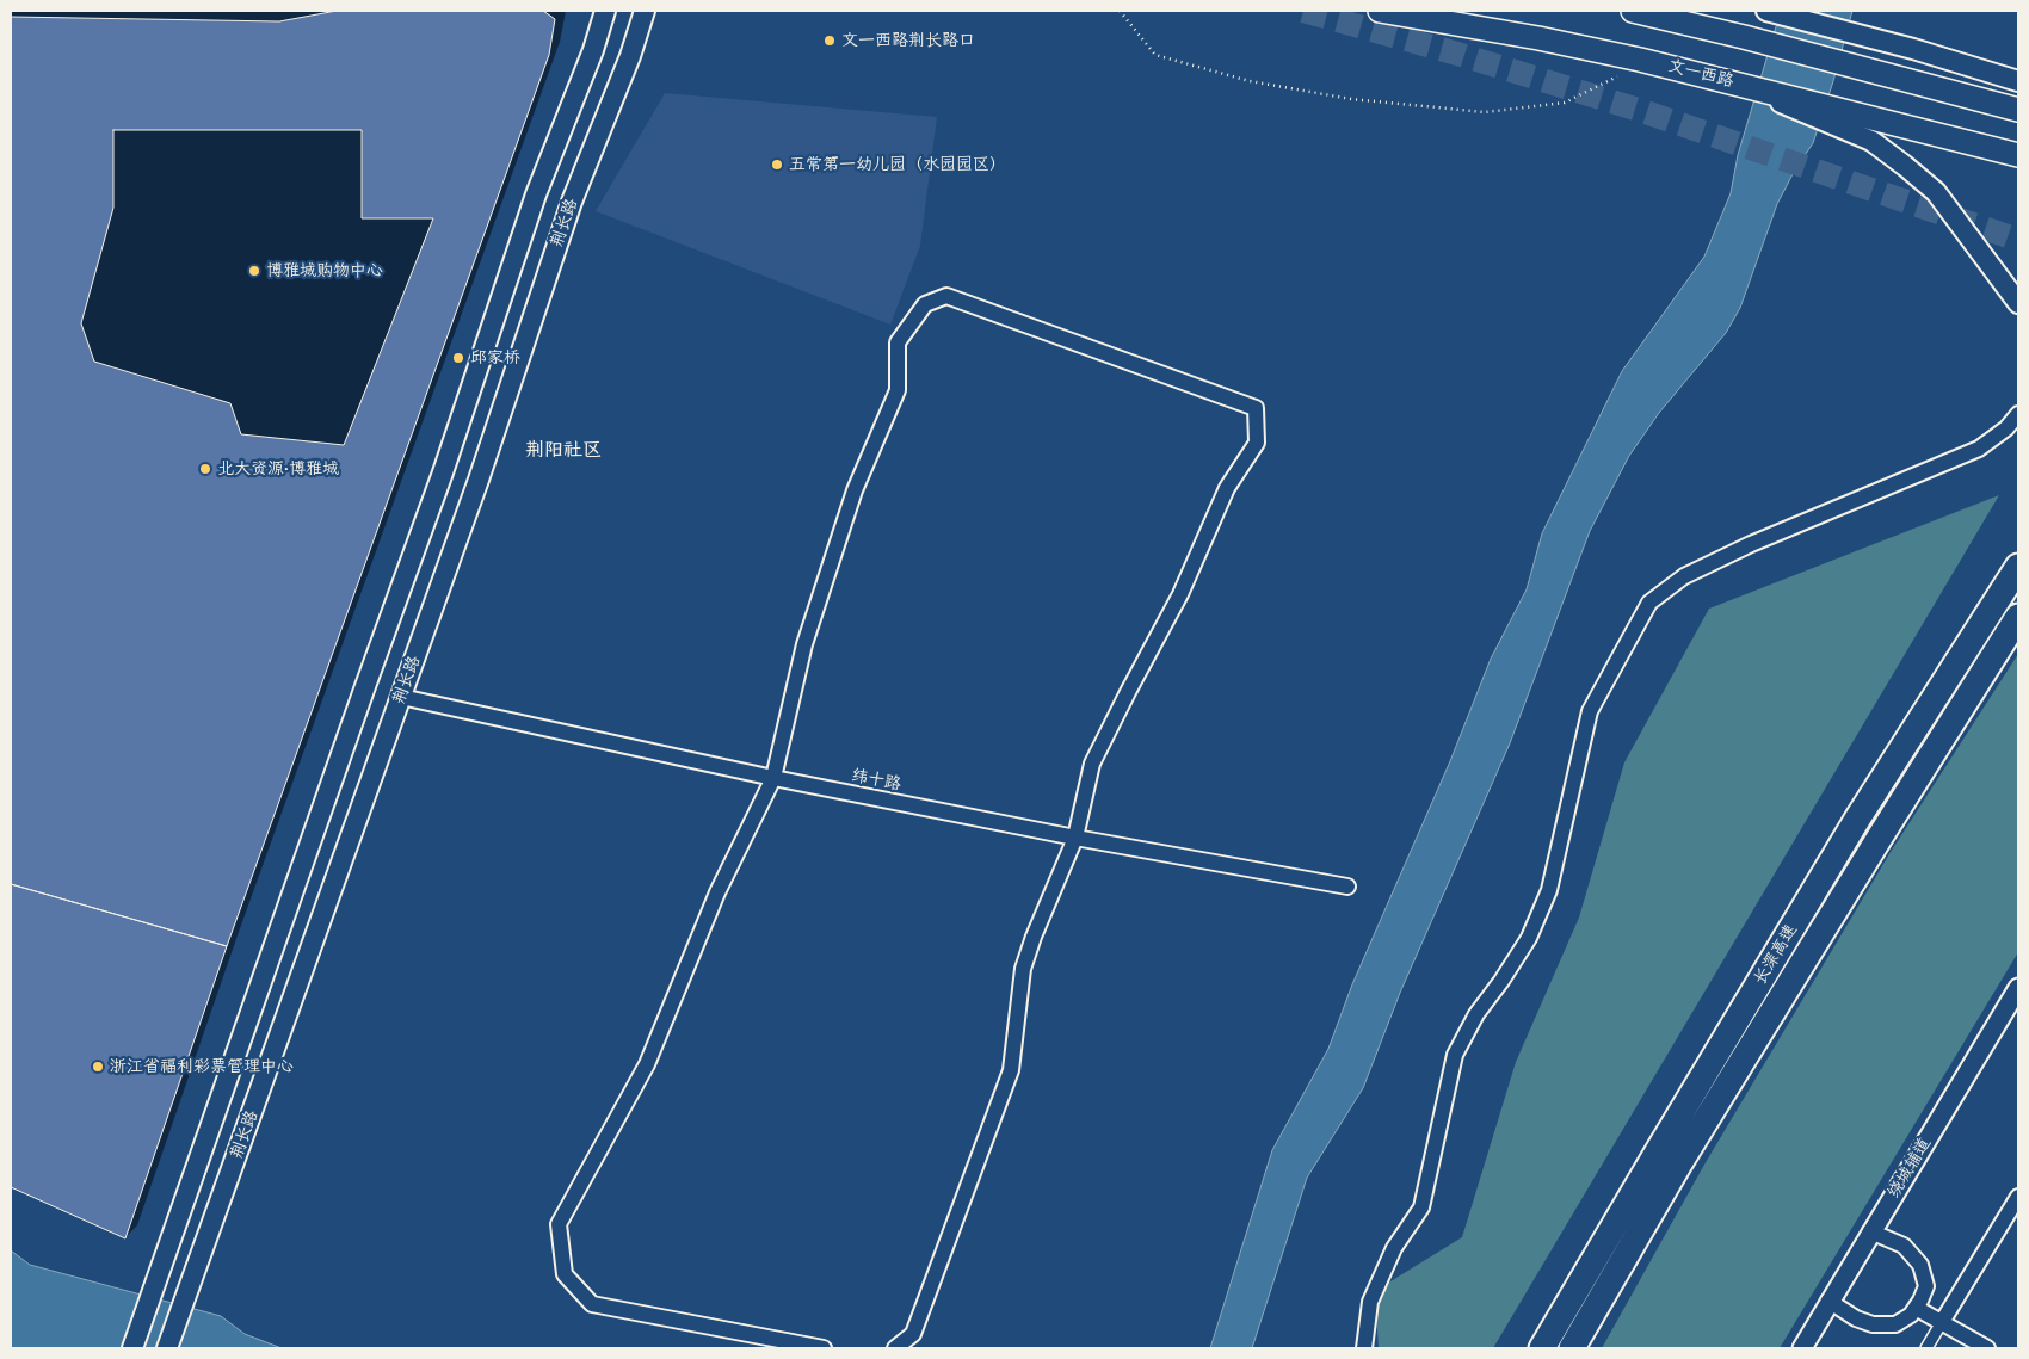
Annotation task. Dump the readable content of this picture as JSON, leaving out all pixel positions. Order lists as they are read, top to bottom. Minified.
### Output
{"streets":{"highway":["长深高速"],"main road":["文一西路","荆长路"],"street":["纬十路","绕城辅道"]},"crossings":[["荆长路","纬十路"]],"districts":["荆阳社区"],"places":["文一西路荆长路口","五常第一幼儿园（水园园区）","博雅城购物中心","邱家桥","北大资源·博雅城","浙江省福利彩票管理中心"]}
